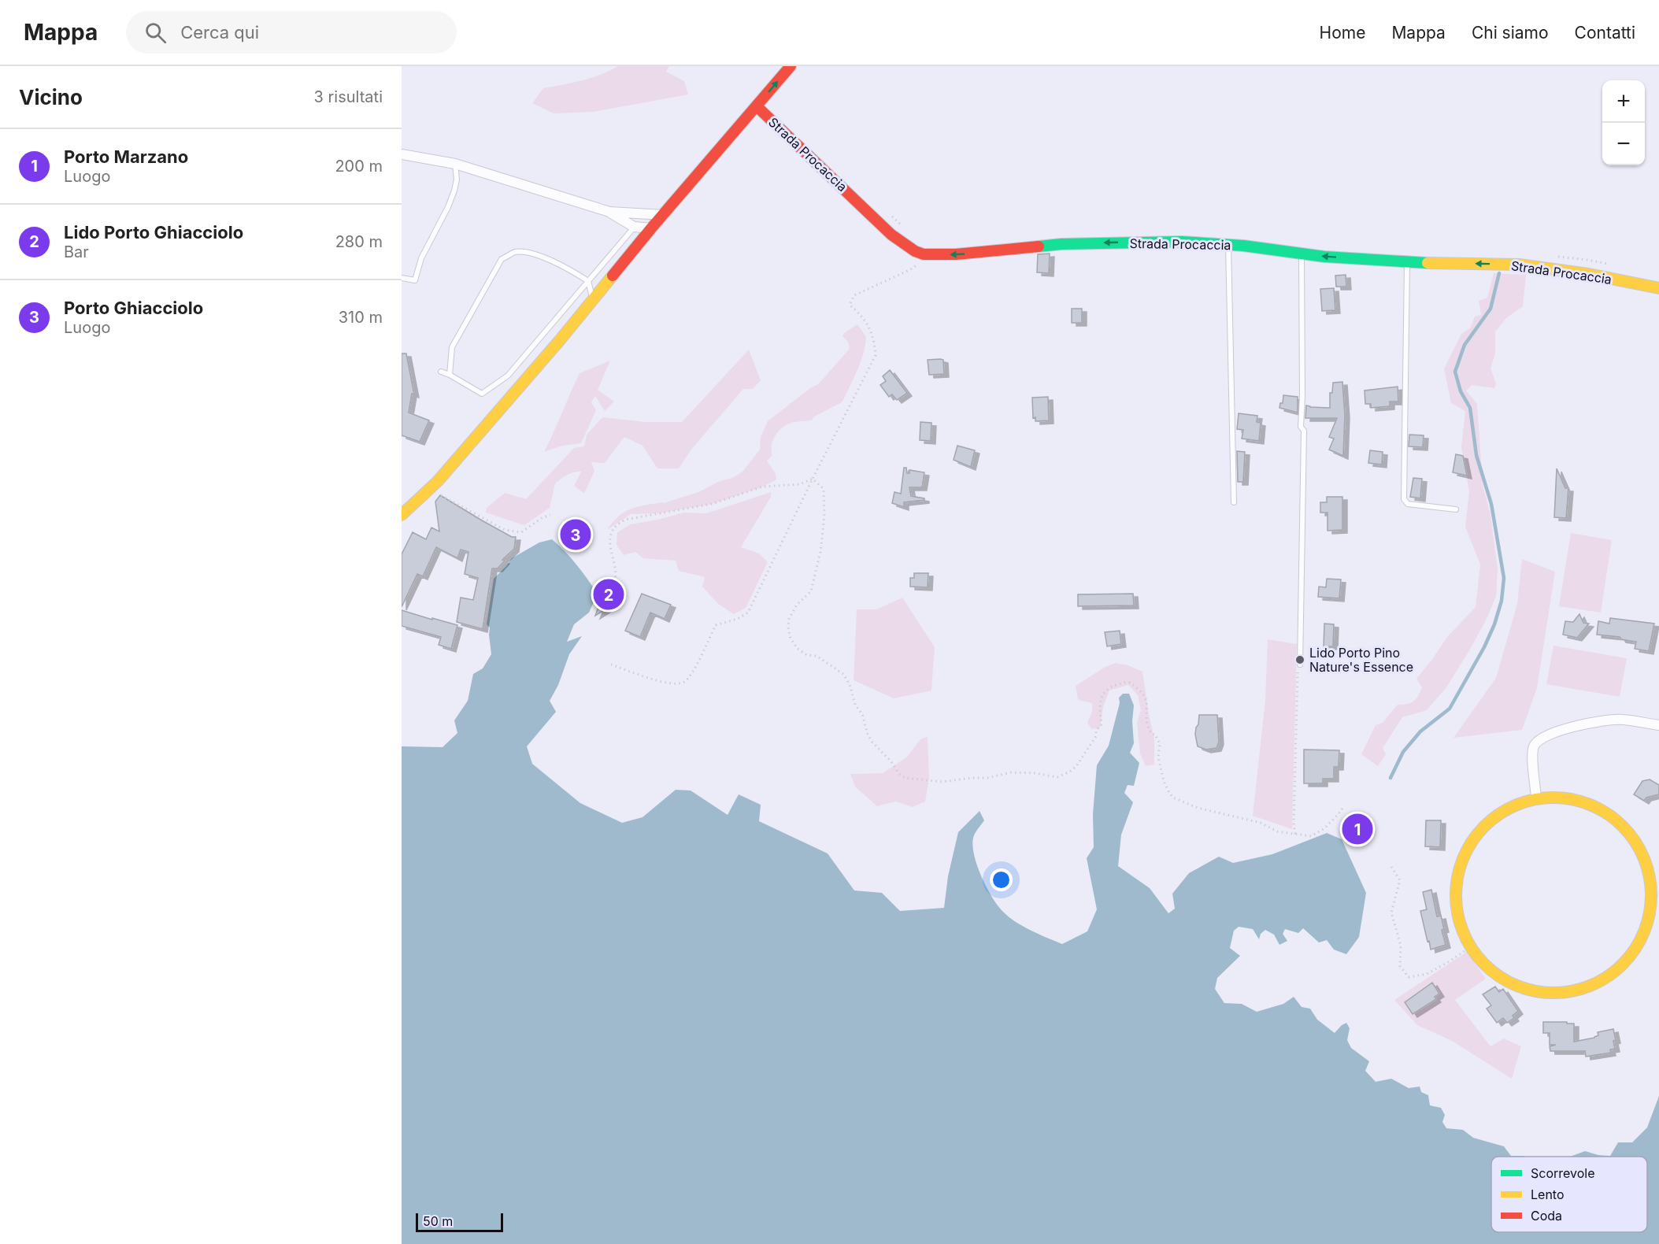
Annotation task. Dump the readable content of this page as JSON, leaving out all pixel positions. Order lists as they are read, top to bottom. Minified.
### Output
{"streets":{"street":["Strada Procaccia"]},"one_way":["Strada Procaccia"],"places":["Lido Porto Pino Nature's Essence"],"legend":["Scorrevole","Lento","Coda"],"scale_bar":"50 m","page":{"header":"Mappa","search":"Cerca qui","nav":["Home","Mappa","Chi siamo","Contatti"],"heading":["Vicino","3 risultati"],"map_buttons":["+","−"],"list":[{"mark":"1","name":"Porto Marzano","note":"Luogo","value":"200 m"},{"mark":"2","name":"Lido Porto Ghiacciolo","note":"Bar","value":"280 m"},{"mark":"3","name":"Porto Ghiacciolo","note":"Luogo","value":"310 m"}],"pins":["3","2","1"],"scale":"50 m"}}
